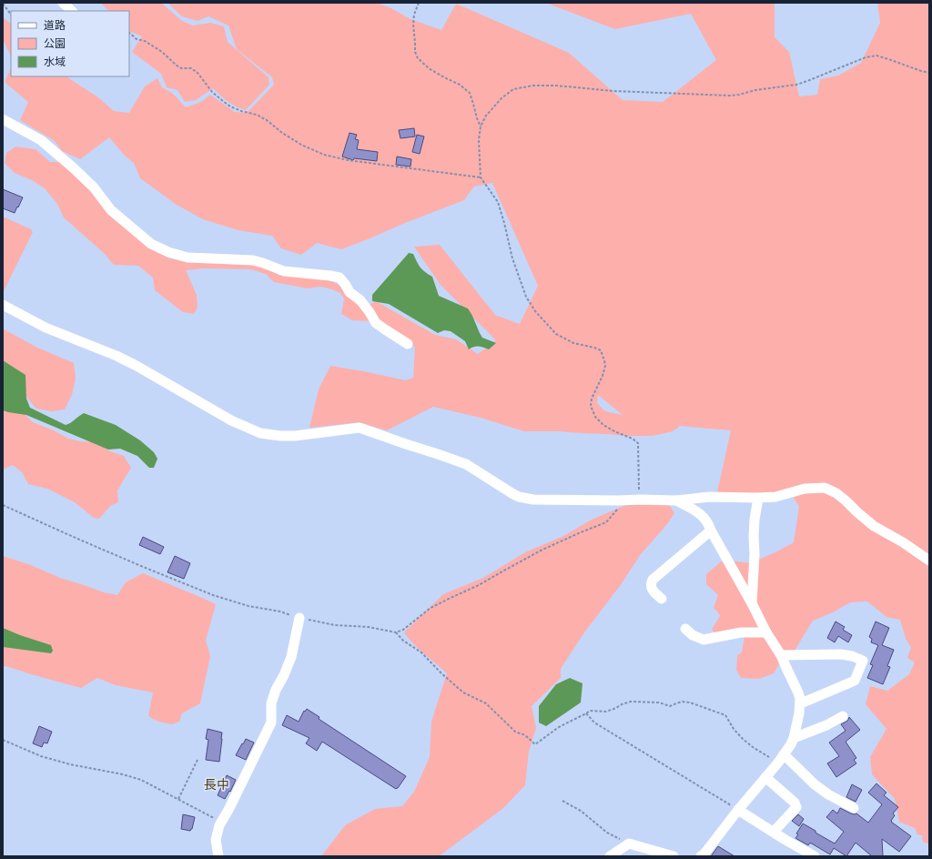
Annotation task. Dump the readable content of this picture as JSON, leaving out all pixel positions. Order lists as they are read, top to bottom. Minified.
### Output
{"districts":["長中"],"legend":["道路","公園","水域"]}
